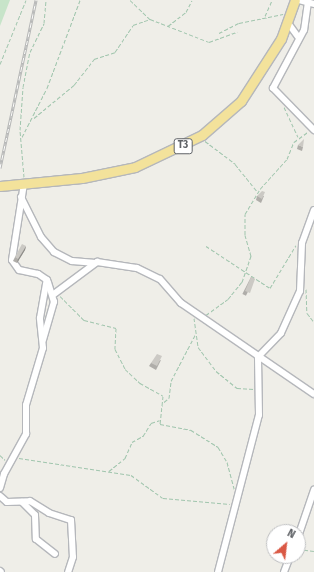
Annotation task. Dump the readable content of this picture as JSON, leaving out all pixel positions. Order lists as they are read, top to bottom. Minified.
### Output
{"streets":{"highway":["T3"]},"north":"top right"}
